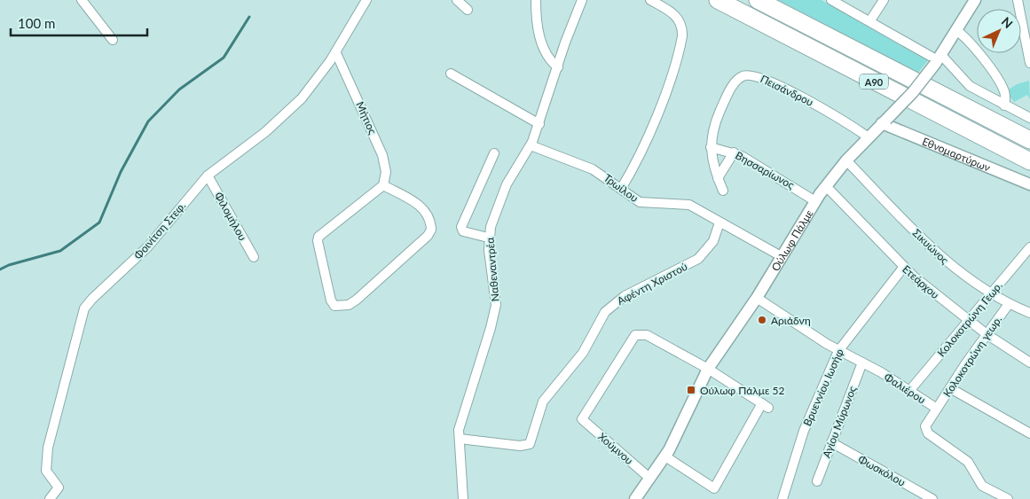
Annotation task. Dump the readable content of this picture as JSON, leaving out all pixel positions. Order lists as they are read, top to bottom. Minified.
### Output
{"streets":{"highway":["Α90"],"street":["Πεισάνδρου","Μήτιος","Εθνομαρτύρων","Βησσαρίωνος","Τρωίλου","Φιλομήλου","Φοινίτση Στεφ.","Ούλωφ Πάλμε","Σικυώνος","Ναθεναντρέα","Ετεάρχου","Αφέντη Χριστού","Κολοκοτρώνη Γεωρ.","Κολοκοτρώνη γεωρ.","Βρυεννίου Ιωσήφ","Φαλιέρου","Αγίου Μύρωνος","Χούμνου","Φωσκόλου"]},"crossings":[["Πεισάνδρου","Βησσαρίωνος"],["Πεισάνδρου","Ούλωφ Πάλμε"],["Μήτιος","Φοινίτση Στεφ."],["Εθνομαρτύρων","Ούλωφ Πάλμε"],["Βησσαρίωνος","Ούλωφ Πάλμε"],["Τρωίλου","Ούλωφ Πάλμε"],["Τρωίλου","Ναθεναντρέα"],["Τρωίλου","Αφέντη Χριστού"],["Φιλομήλου","Φοινίτση Στεφ."],["Ούλωφ Πάλμε","Σικυώνος"],["Ούλωφ Πάλμε","Ετεάρχου"],["Ούλωφ Πάλμε","Φαλιέρου"],["Ούλωφ Πάλμε","Χούμνου"],["Σικυώνος","Κολοκοτρώνη Γεωρ."],["Σικυώνος","Κολοκοτρώνη γεωρ."],["Ναθεναντρέα","Αφέντη Χριστού"],["Ετεάρχου","Κολοκοτρώνη Γεωρ."],["Ετεάρχου","Κολοκοτρώνη γεωρ."],["Ετεάρχου","Βρυεννίου Ιωσήφ"],["Κολοκοτρώνη Γεωρ.","Φαλιέρου"],["Κολοκοτρώνη γεωρ.","Φαλιέρου"],["Βρυεννίου Ιωσήφ","Φαλιέρου"],["Φαλιέρου","Αγίου Μύρωνος"],["Αγίου Μύρωνος","Φωσκόλου"]],"places":{"other":["Αριάδνη"],"transit":["Ούλωφ Πάλμε 52"]},"scale_bar":"100 m","north":"top right"}
